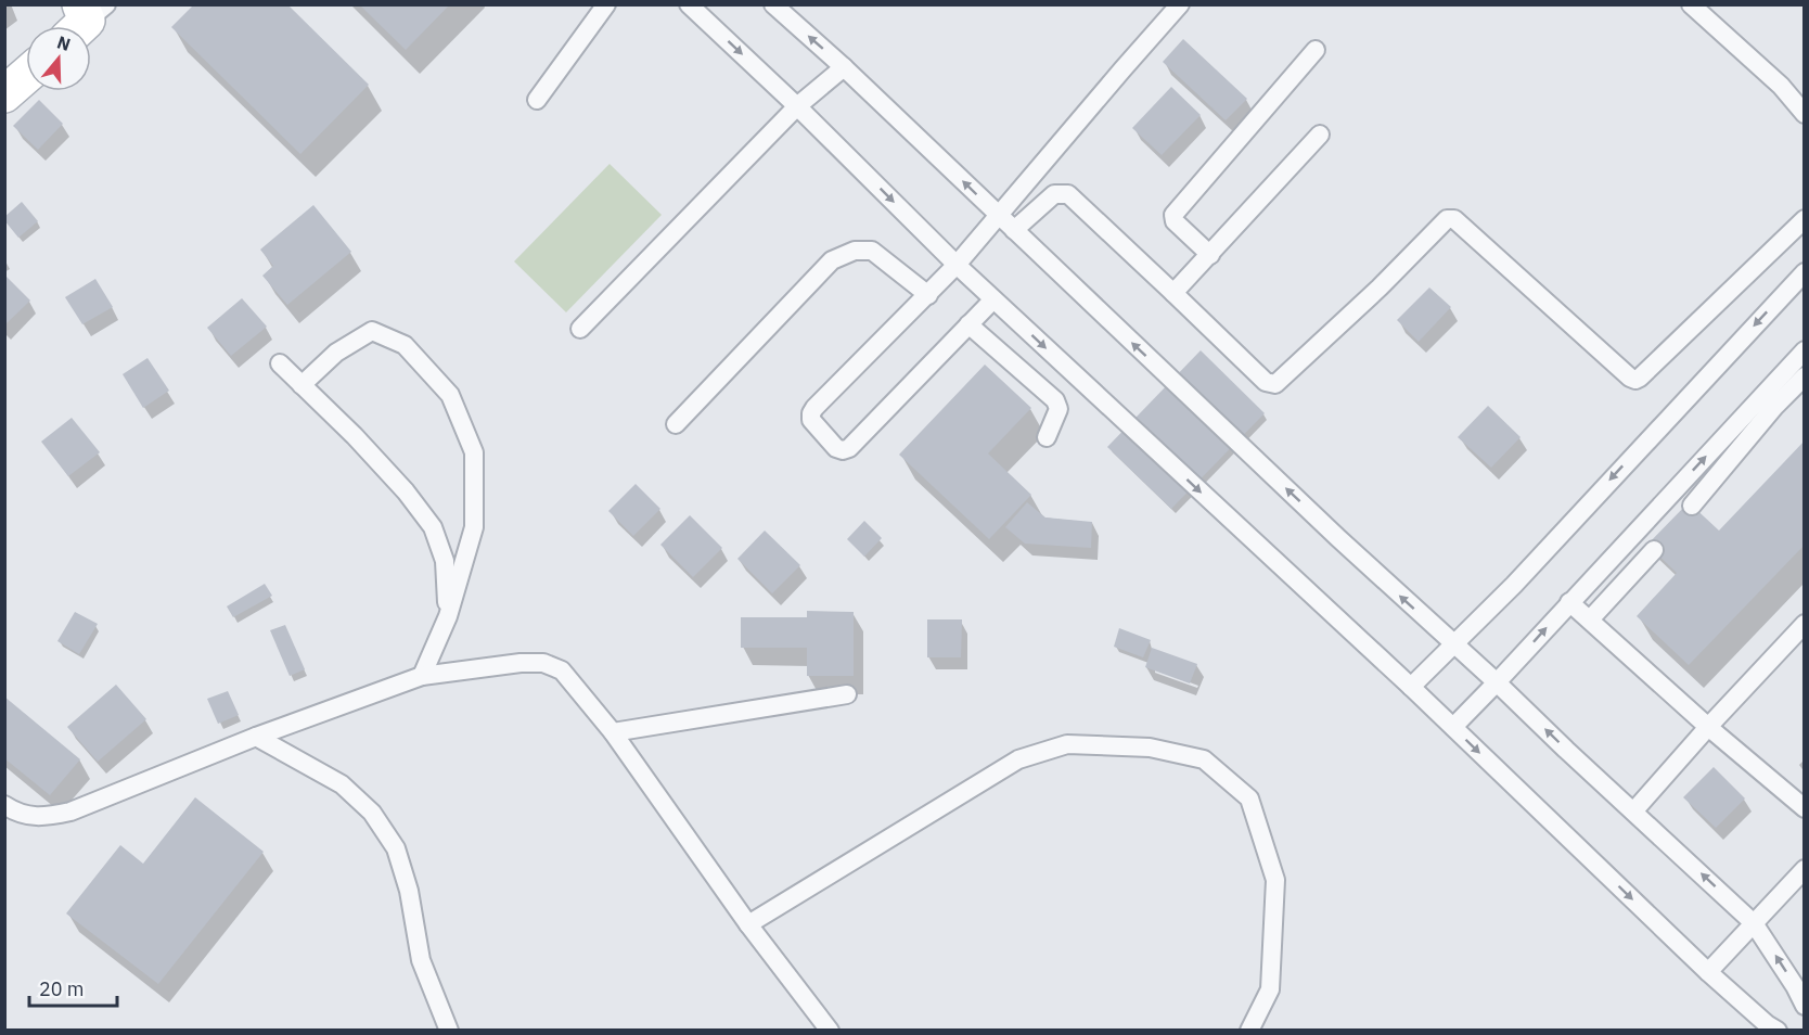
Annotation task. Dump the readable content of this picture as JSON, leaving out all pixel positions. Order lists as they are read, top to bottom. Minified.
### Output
{"scale_bar":"20 m","north":"top"}
